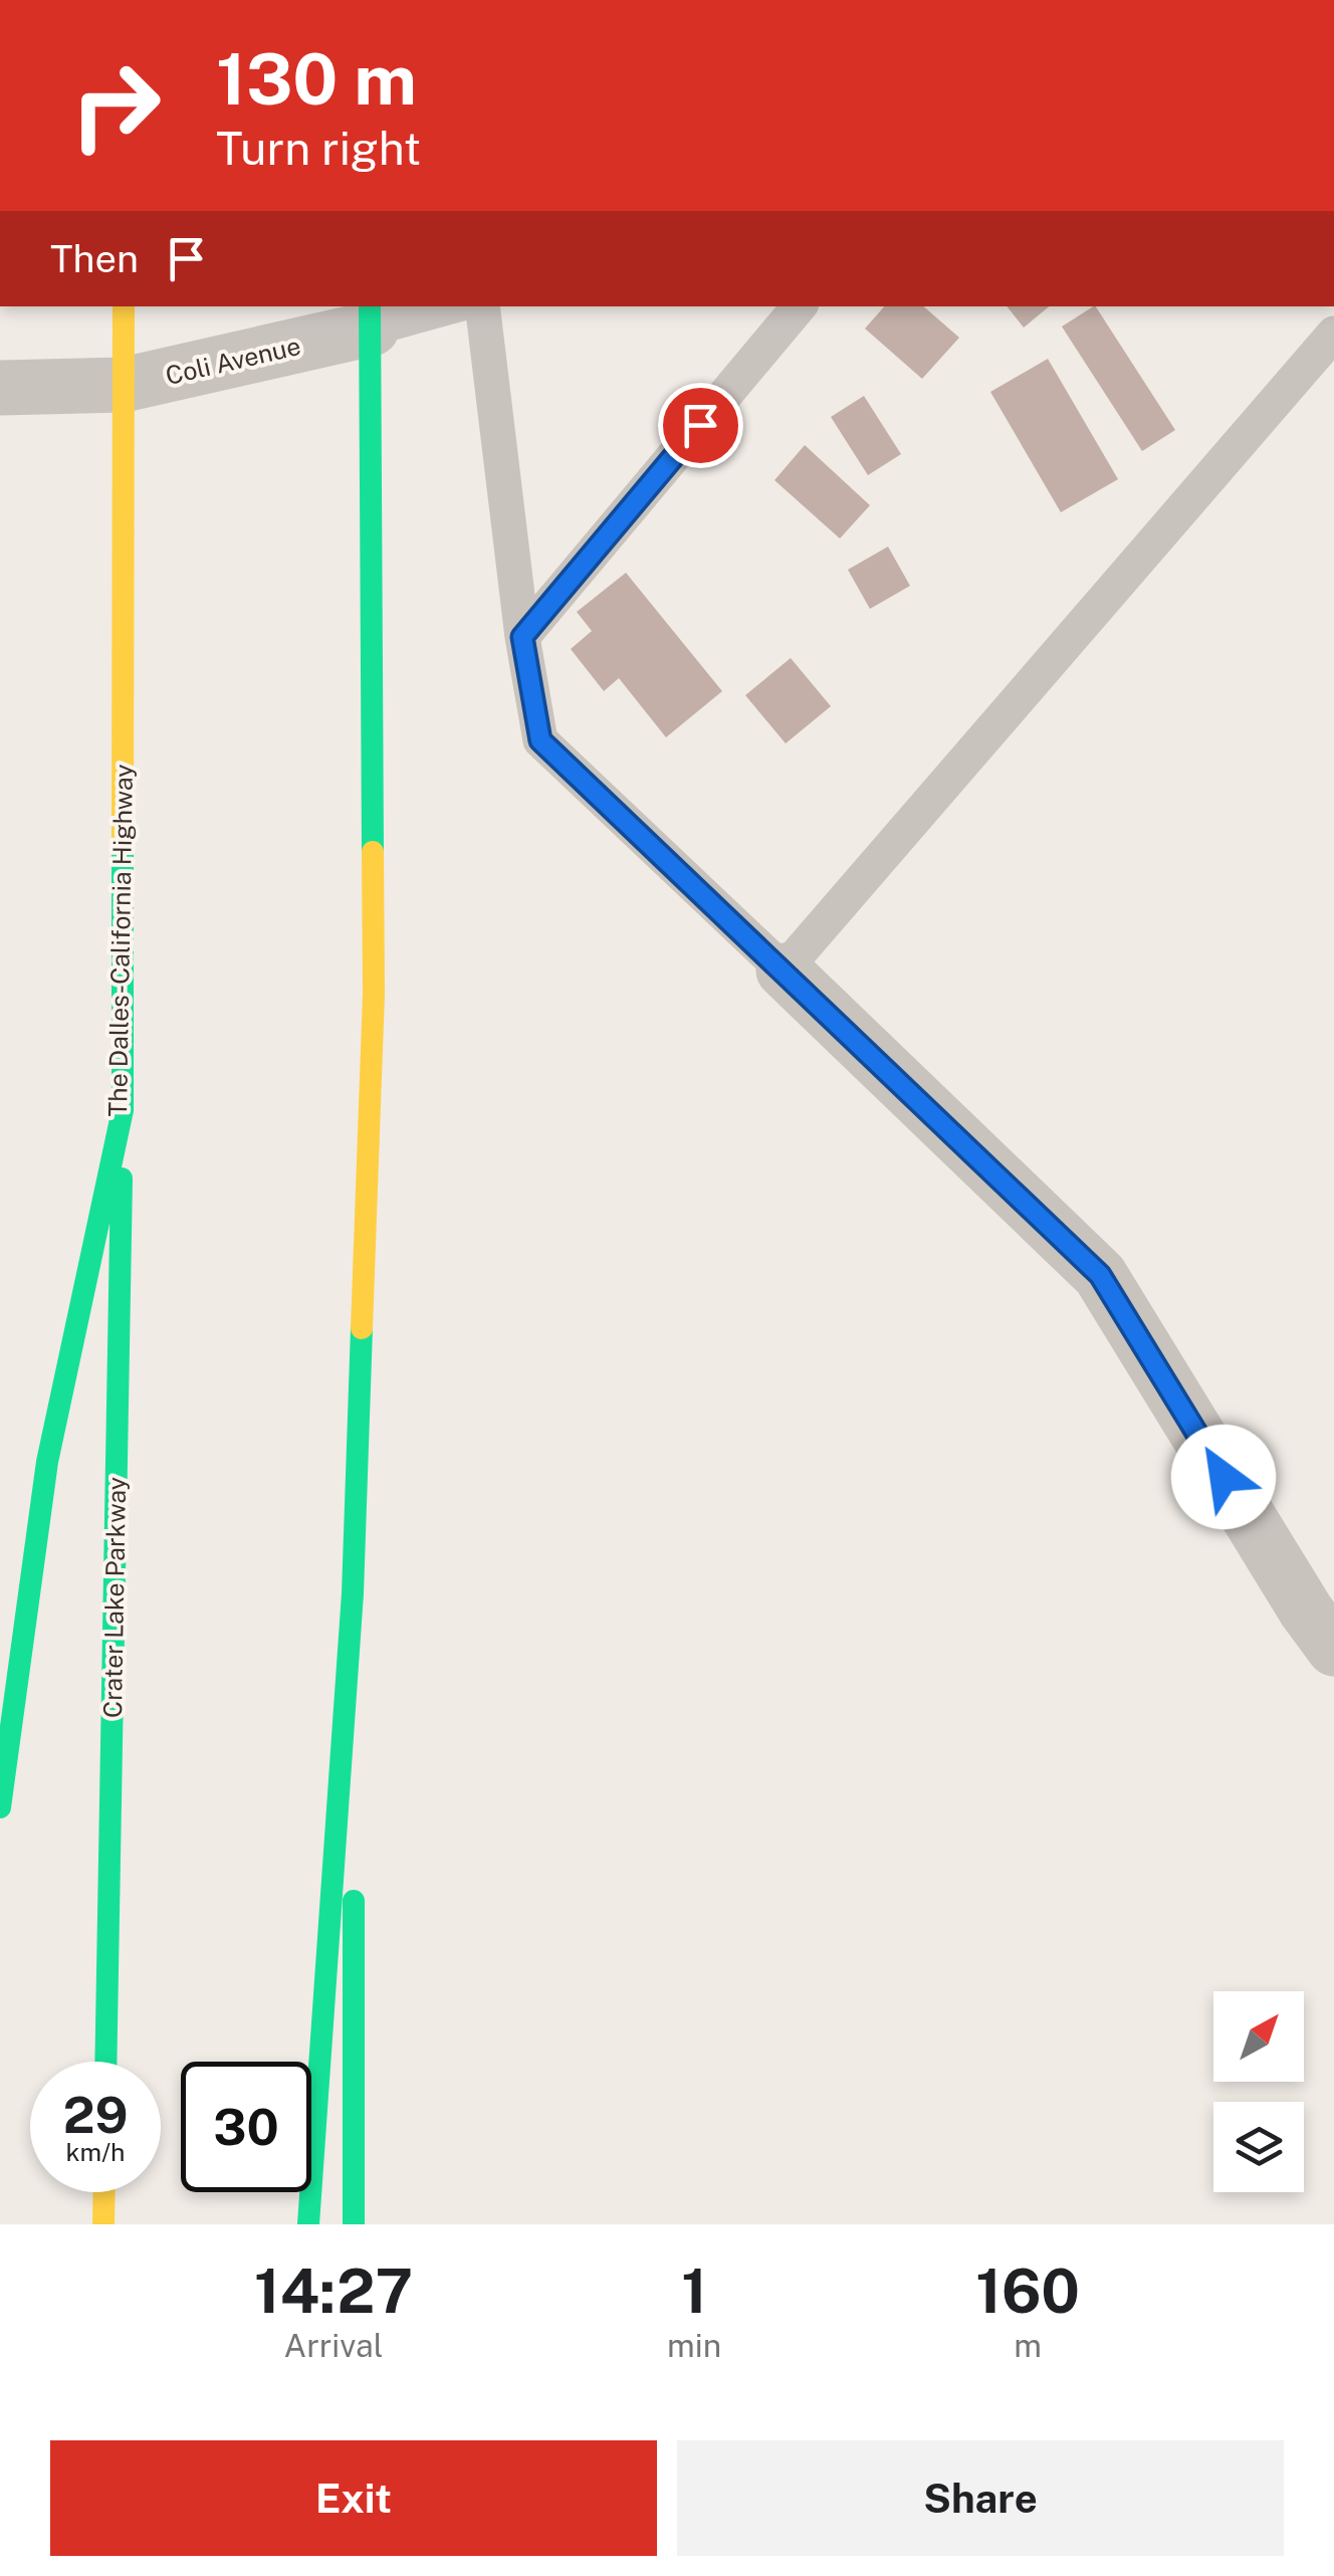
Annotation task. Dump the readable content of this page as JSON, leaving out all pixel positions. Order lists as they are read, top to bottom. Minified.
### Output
{"streets":{"main road":["The Dalles-California Highway","Crater Lake Parkway"],"street":["Coli Avenue"]},"crossings":[["Coli Avenue","The Dalles-California Highway"],["The Dalles-California Highway","Crater Lake Parkway"]],"north":"top right","page":{"turn":["130 m","Turn right"],"then":"Then","speed":"29 km/h","limit":"30","eta":["14:27","Arrival","1","min","160","m"],"buttons":["Exit","Share"]}}
